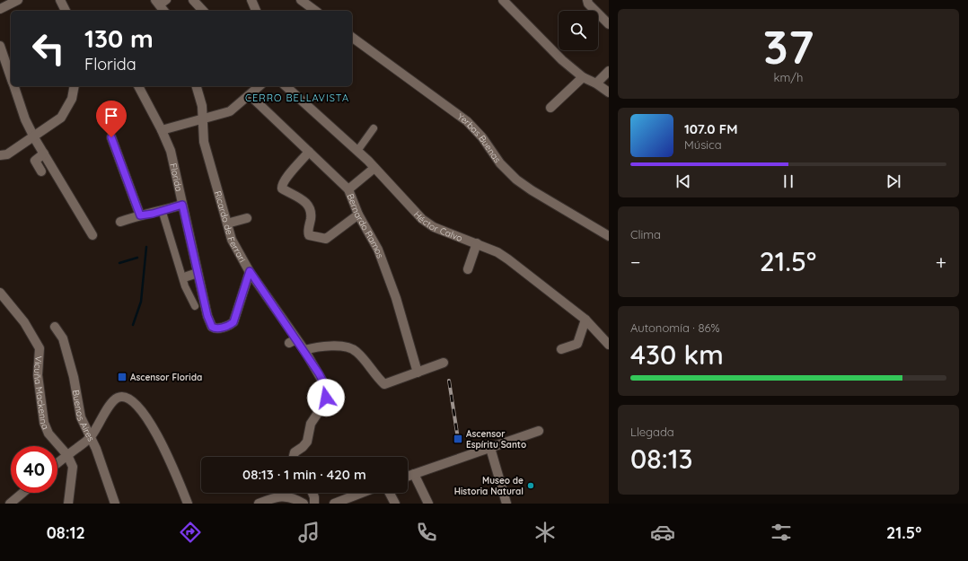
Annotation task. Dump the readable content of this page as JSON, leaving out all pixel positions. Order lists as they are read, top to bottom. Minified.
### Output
{"streets":{"street":["Yerbas Buenas","Florida","Héctor Calvo","Ricardo de Ferrari","Bernardo Ramos","Vicuña Mackenna","Buenos Aires"]},"crossings":[["Florida","Ricardo de Ferrari"]],"districts":["CERRO BELLAVISTA"],"places":{"transit":["Ascensor Florida","Ascensor Espíritu Santo"],"other":["Museo de Historia Natural"]},"page":{"tile":[["37","km/h"],"Clima",["Autonomía · 86%","430 km"],["Llegada","08:13"]],"turn":["130 m","Florida"],"song":["107.0 FM","Música"],"heat":["−","21.5°","+"],"limit":"40","trip":"08:13 · 1 min · 420 m","tabs":["08:12","21.5°"]}}
